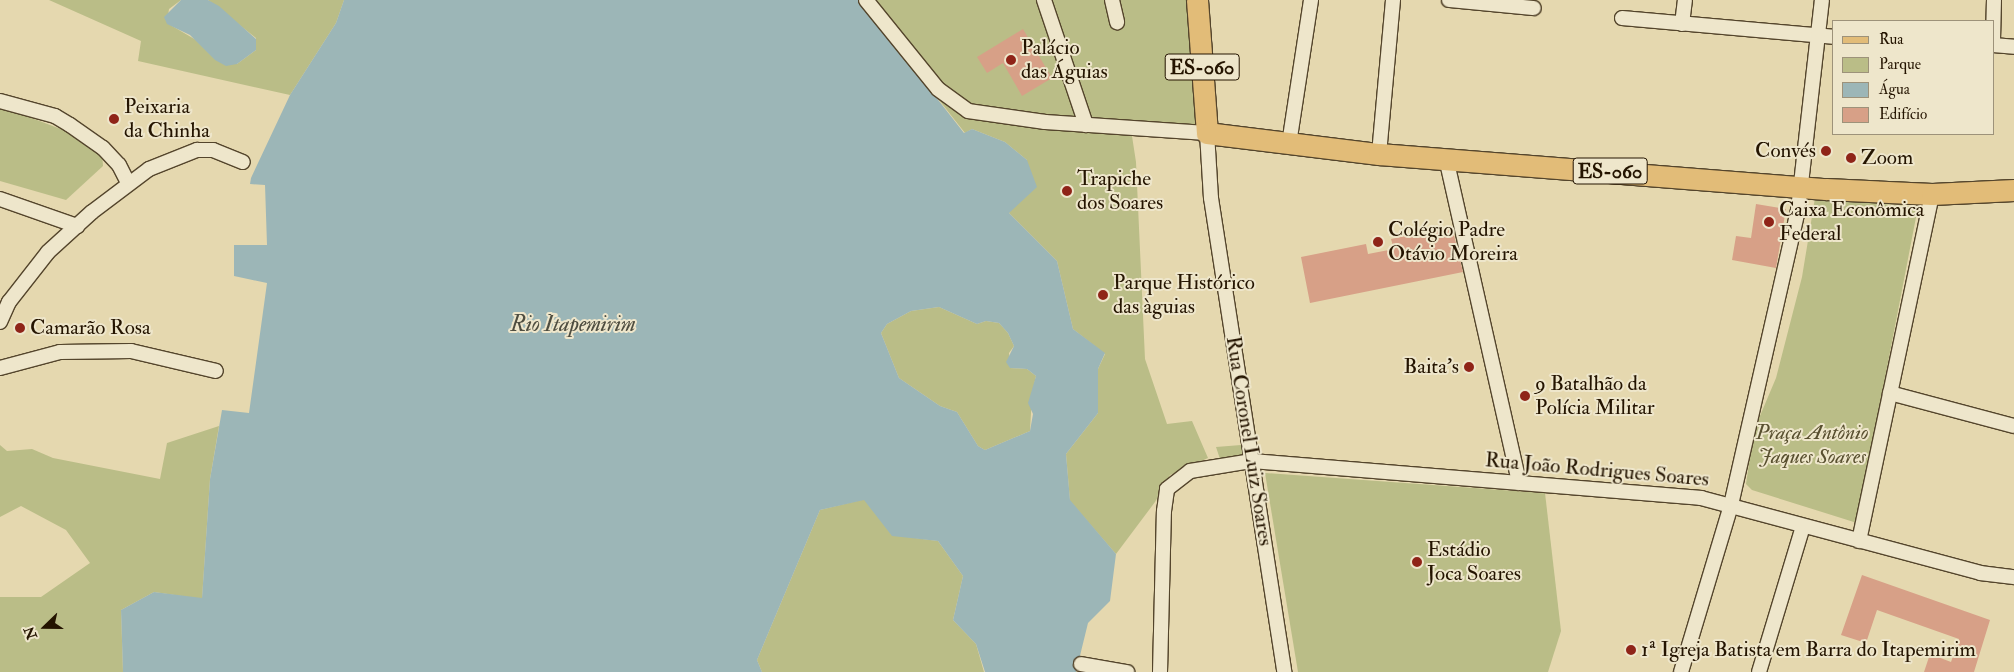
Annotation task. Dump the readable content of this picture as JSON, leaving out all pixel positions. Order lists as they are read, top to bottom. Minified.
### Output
{"streets":{"main road":["ES-060","Rua Coronel Luiz Soares"],"street":["Rua João Rodrigues Soares"]},"crossings":[["ES-060","Rua Coronel Luiz Soares"],["Rua Coronel Luiz Soares","Rua João Rodrigues Soares"]],"water":["Rio Itapemirim"],"parks":["Praça Antônio Jaques Soares"],"places":["Palácio das Águias","Peixaria da Chinha","Convés","Zoom","Trapiche dos Soares","Caixa Econômica Federal","Colégio Padre Otávio Moreira","Parque Histórico das àguias","Camarão Rosa","Baita's","9 Batalhão da Polícia Militar","Estádio Joca Soares","1ª Igreja Batista em Barra do Itapemirim"],"legend":["Rua","Parque","Água","Edifício"],"north":"left"}
